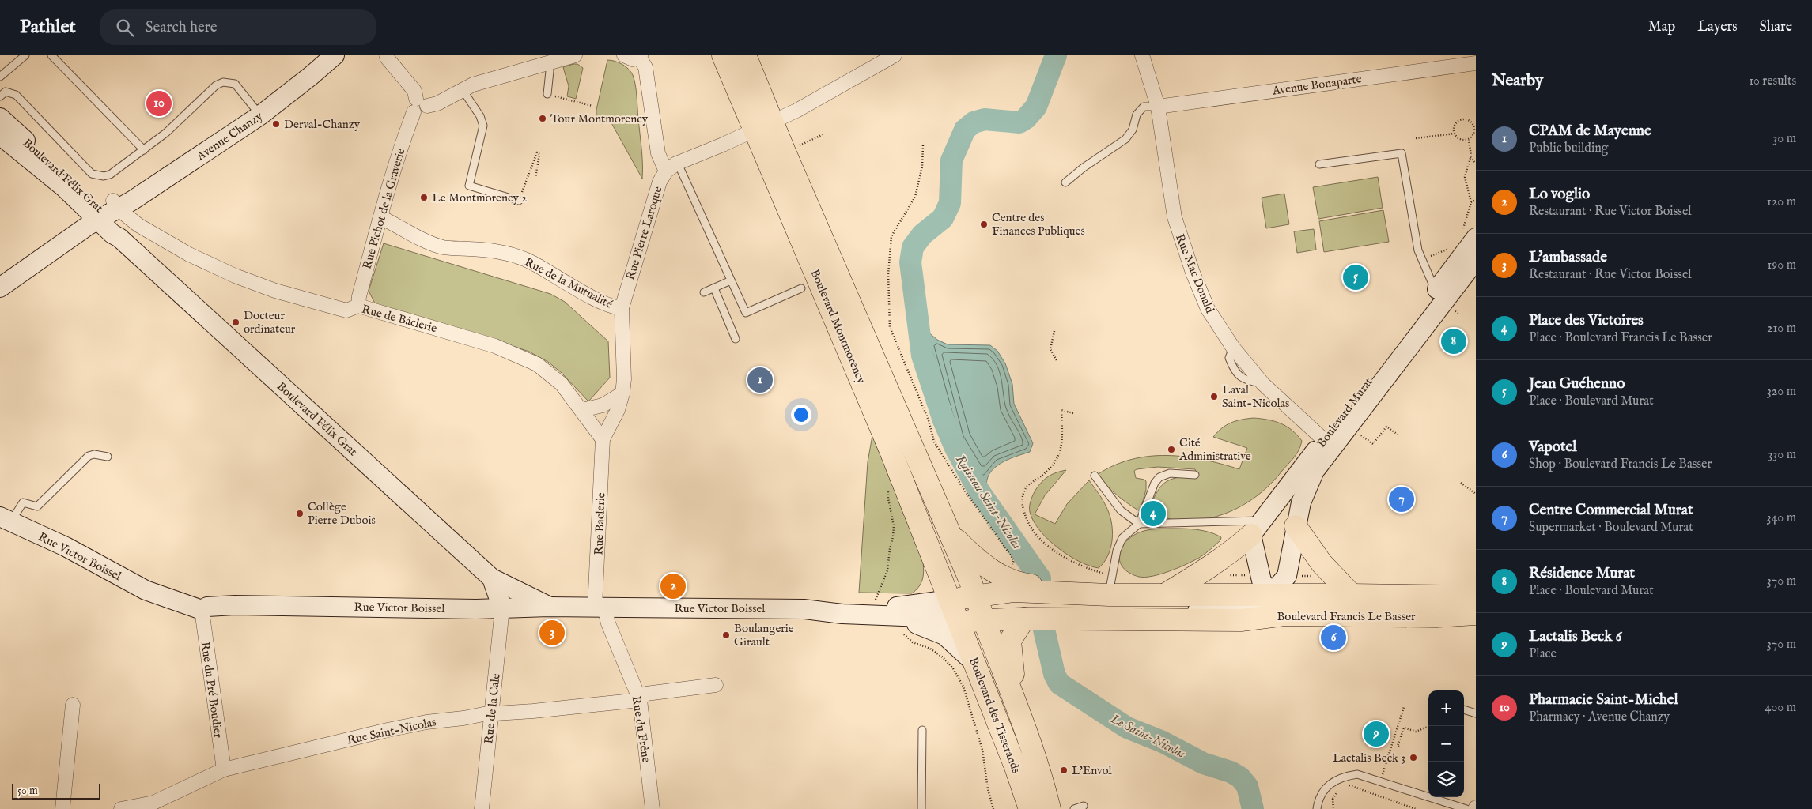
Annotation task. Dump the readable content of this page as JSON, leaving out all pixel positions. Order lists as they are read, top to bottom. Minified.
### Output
{"streets":{"main road":["Boulevard Montmorency","Boulevard Francis Le Basser","Boulevard des Tisserands"],"street":["Avenue Bonaparte","Avenue Chanzy","Boulevard Félix Grat","Rue Pichot de la Graverie","Rue Pierre Laroque","Rue Mac Donald","Rue de la Mutualité","Rue de Bâclerie","Boulevard Murat","Rue Baclerie","Rue Victor Boissel","Rue du Pré Boudier","Rue de la Cale","Rue du Frêne","Rue Saint-Nicolas"]},"crossings":[["Avenue Bonaparte","Rue Mac Donald"],["Avenue Chanzy","Boulevard Félix Grat"],["Avenue Chanzy","Rue de Bâclerie"],["Boulevard Félix Grat","Rue de Bâclerie"],["Boulevard Félix Grat","Rue Victor Boissel"],["Boulevard Félix Grat","Rue de la Cale"],["Rue Pichot de la Graverie","Rue de la Mutualité"],["Rue Pichot de la Graverie","Rue de Bâclerie"],["Rue Pierre Laroque","Rue de la Mutualité"],["Rue Pierre Laroque","Boulevard Montmorency"],["Rue Pierre Laroque","Rue Baclerie"],["Rue Mac Donald","Boulevard Murat"],["Boulevard Montmorency","Rue Victor Boissel"],["Boulevard Montmorency","Boulevard Francis Le Basser"],["Boulevard Montmorency","Boulevard des Tisserands"],["Boulevard Murat","Boulevard Francis Le Basser"],["Rue Baclerie","Rue Victor Boissel"],["Rue Baclerie","Rue du Frêne"],["Rue Victor Boissel","Boulevard Francis Le Basser"],["Rue Victor Boissel","Rue du Pré Boudier"],["Rue Victor Boissel","Rue de la Cale"],["Rue Victor Boissel","Boulevard des Tisserands"],["Rue Victor Boissel","Rue du Frêne"],["Boulevard Francis Le Basser","Boulevard des Tisserands"],["Rue du Pré Boudier","Rue Saint-Nicolas"],["Rue de la Cale","Rue Saint-Nicolas"],["Rue du Frêne","Rue Saint-Nicolas"]],"water":["Ruisseau Saint-Nicolas","Le Saint-Nicolas"],"places":["Tour Montmorency","Derval-Chanzy","Le Montmorency 2","Centre des Finances Publiques","Docteur ordinateur","Laval Saint-Nicolas","Cité Administrative","Collège Pierre Dubois","Boulangerie Girault","Lactalis Beck 3","L'Envol"],"scale_bar":"50 m","page":{"header":"Pathlet","search":"Search here","nav":["Map","Layers","Share"],"heading":["Nearby","10 results"],"pins":["10","5","8","1","7","4","2","3","6","9"],"list":[{"mark":"1","name":"CPAM de Mayenne","note":"Public building","value":"30 m"},{"mark":"2","name":"Lo voglio","note":"Restaurant · Rue Victor Boissel","value":"120 m"},{"mark":"3","name":"L'ambassade","note":"Restaurant · Rue Victor Boissel","value":"190 m"},{"mark":"4","name":"Place des Victoires","note":"Place · Boulevard Francis Le Basser","value":"210 m"},{"mark":"5","name":"Jean Guéhenno","note":"Place · Boulevard Murat","value":"320 m"},{"mark":"6","name":"Vapotel","note":"Shop · Boulevard Francis Le Basser","value":"330 m"},{"mark":"7","name":"Centre Commercial Murat","note":"Supermarket · Boulevard Murat","value":"340 m"},{"mark":"8","name":"Résidence Murat","note":"Place · Boulevard Murat","value":"370 m"},{"mark":"9","name":"Lactalis Beck 6","note":"Place","value":"370 m"},{"mark":"10","name":"Pharmacie Saint-Michel","note":"Pharmacy · Avenue Chanzy","value":"400 m"}],"map_buttons":["+","−"],"scale":"50 m"}}
